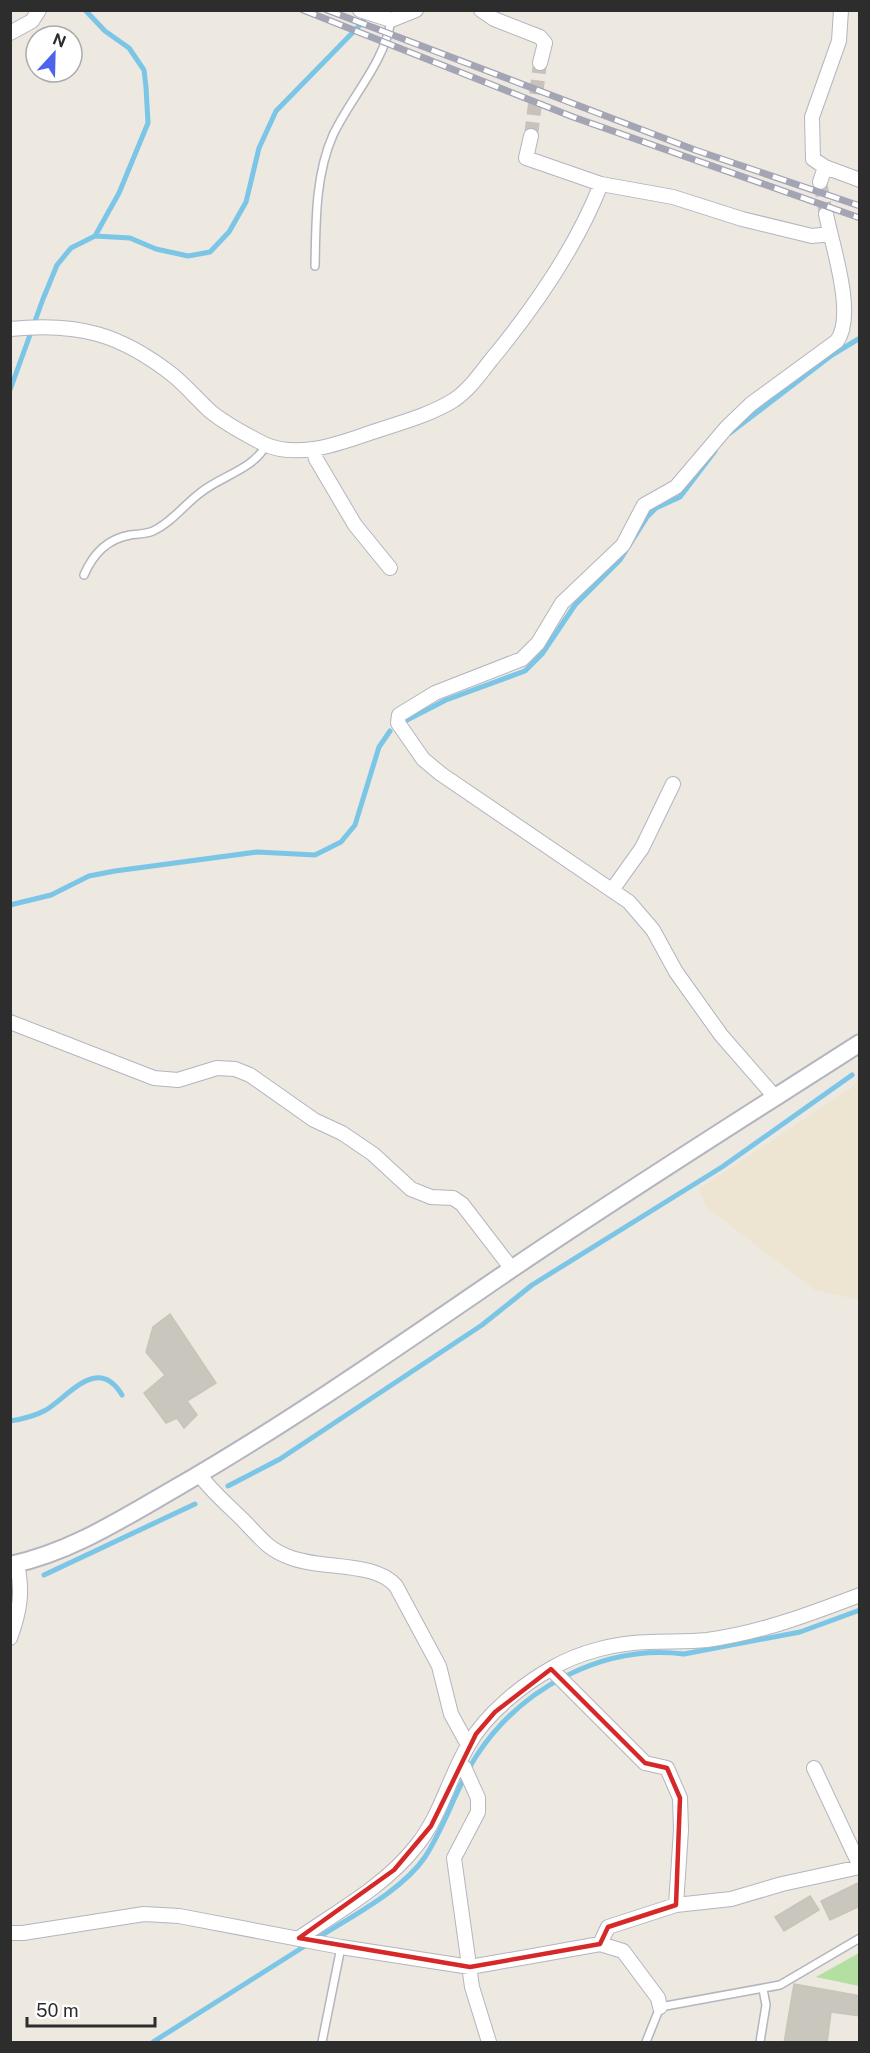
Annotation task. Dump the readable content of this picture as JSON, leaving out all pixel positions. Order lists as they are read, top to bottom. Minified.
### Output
{"scale_bar":"50 m","north":"top"}
